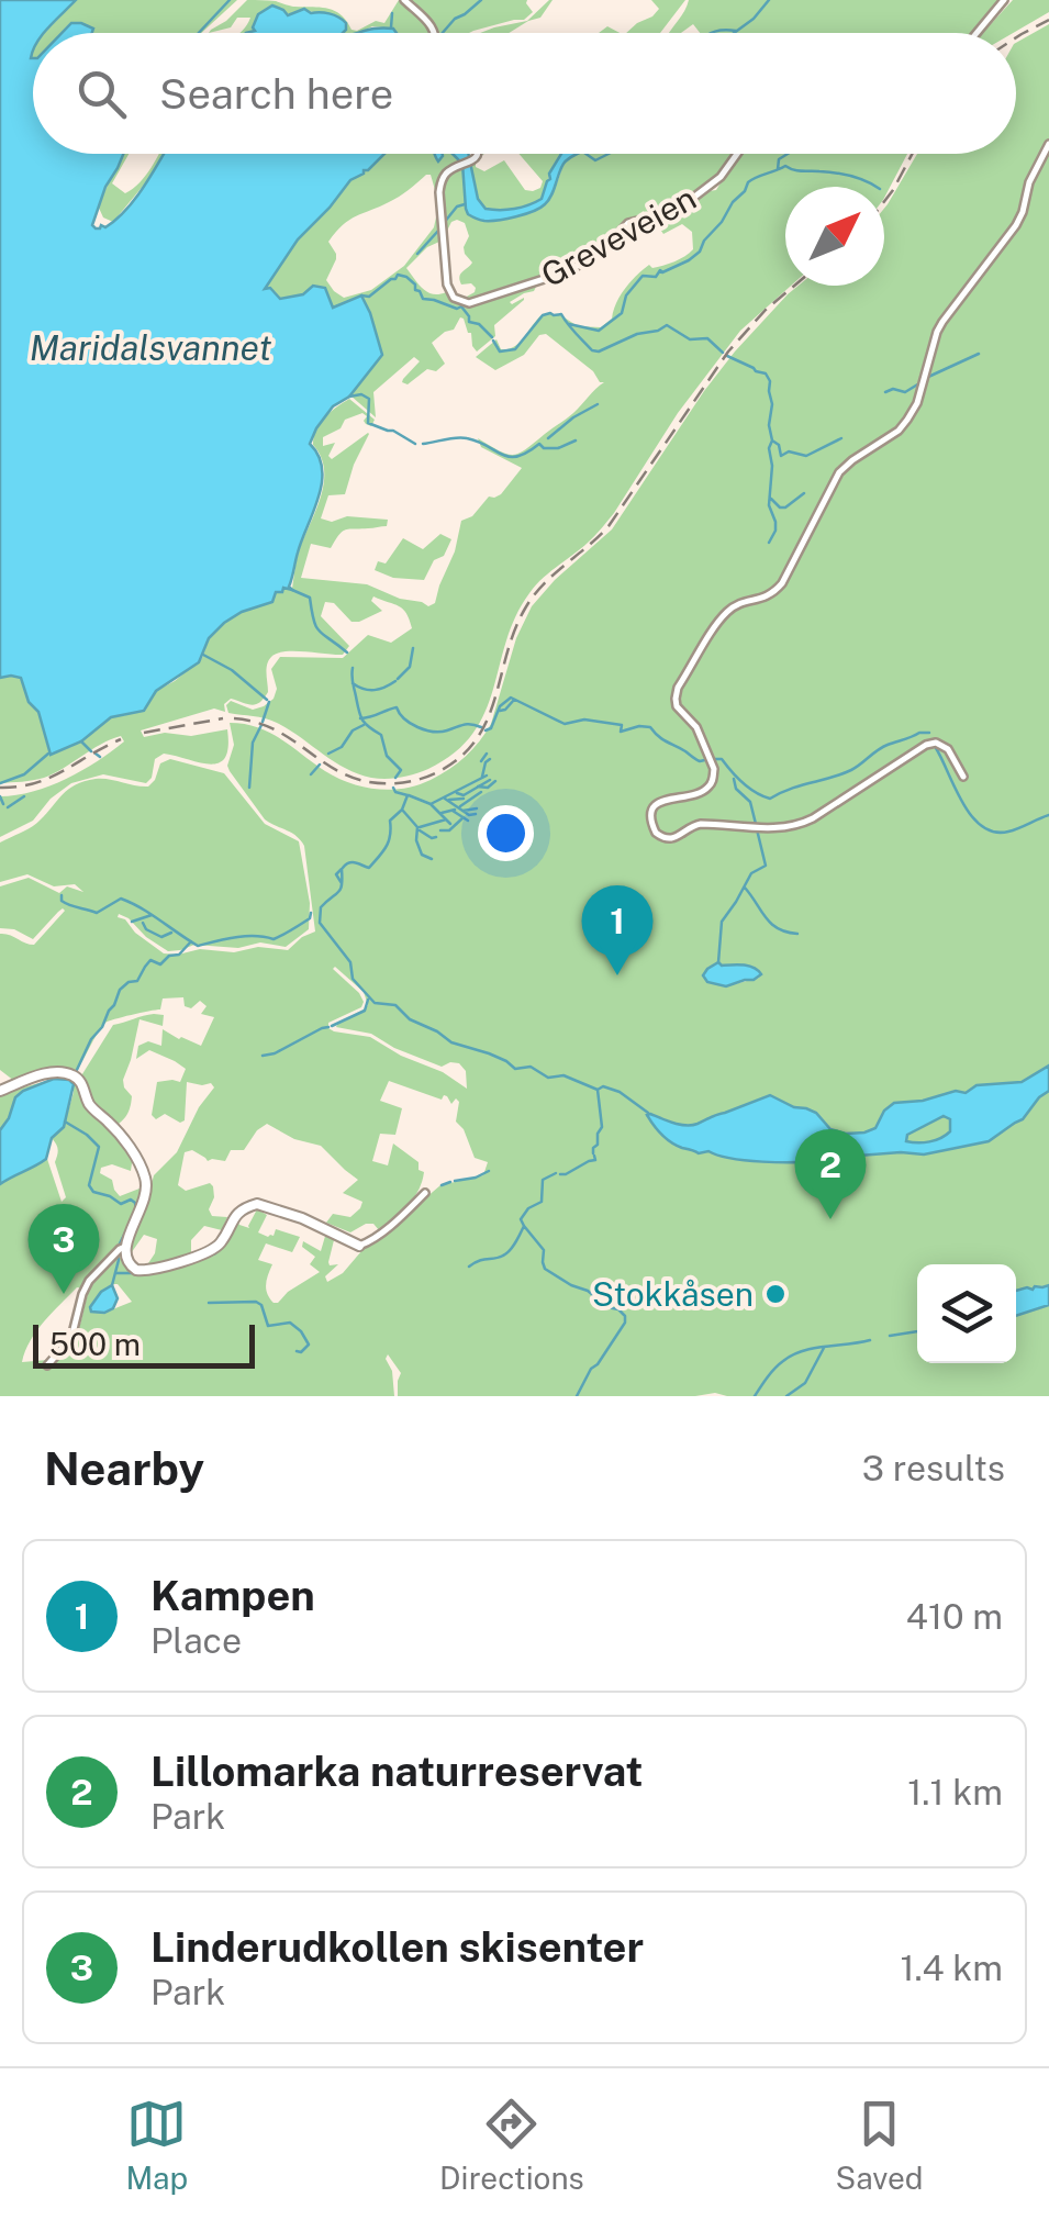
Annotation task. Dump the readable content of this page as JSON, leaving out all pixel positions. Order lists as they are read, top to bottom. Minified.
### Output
{"streets":{"street":["Greveveien"]},"water":["Maridalsvannet"],"places":["Stokkåsen"],"scale_bar":"500 m","north":"top right","page":{"search":"Search here","pins":["1","2","3"],"scale":"500 m","heading":["Nearby","3 results"],"list":[{"mark":"1","name":"Kampen","note":"Place","value":"410 m"},{"mark":"2","name":"Lillomarka naturreservat","note":"Park","value":"1.1 km"},{"mark":"3","name":"Linderudkollen skisenter","note":"Park","value":"1.4 km"}],"nav":["Map","Directions","Saved"]}}
